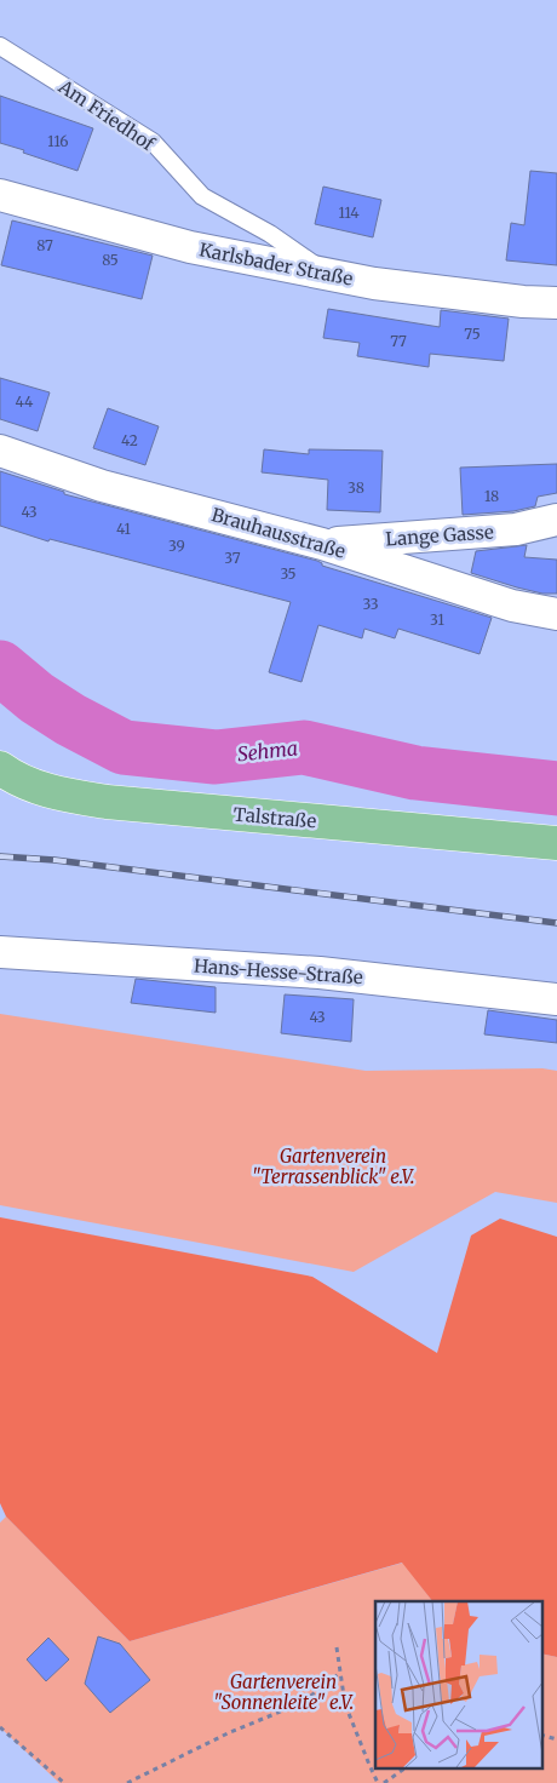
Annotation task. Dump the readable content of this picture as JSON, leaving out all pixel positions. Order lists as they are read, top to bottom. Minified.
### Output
{"streets":{"main road":["Talstraße"],"street":["Karlsbader Straße","Brauhausstraße","Lange Gasse","Hans-Hesse-Straße"],"lane":["Am Friedhof"]},"crossings":[["Am Friedhof","Karlsbader Straße"],["Brauhausstraße","Lange Gasse"]],"water":["Sehma"],"parks":["Gartenverein \"Terrassenblick\" e.V.","Gartenverein \"Sonnenleite\" e.V."],"house_numbers":["116","114","87","85","75","77","44","42","38","18","43","41","39","37","35","33","31","43"]}
